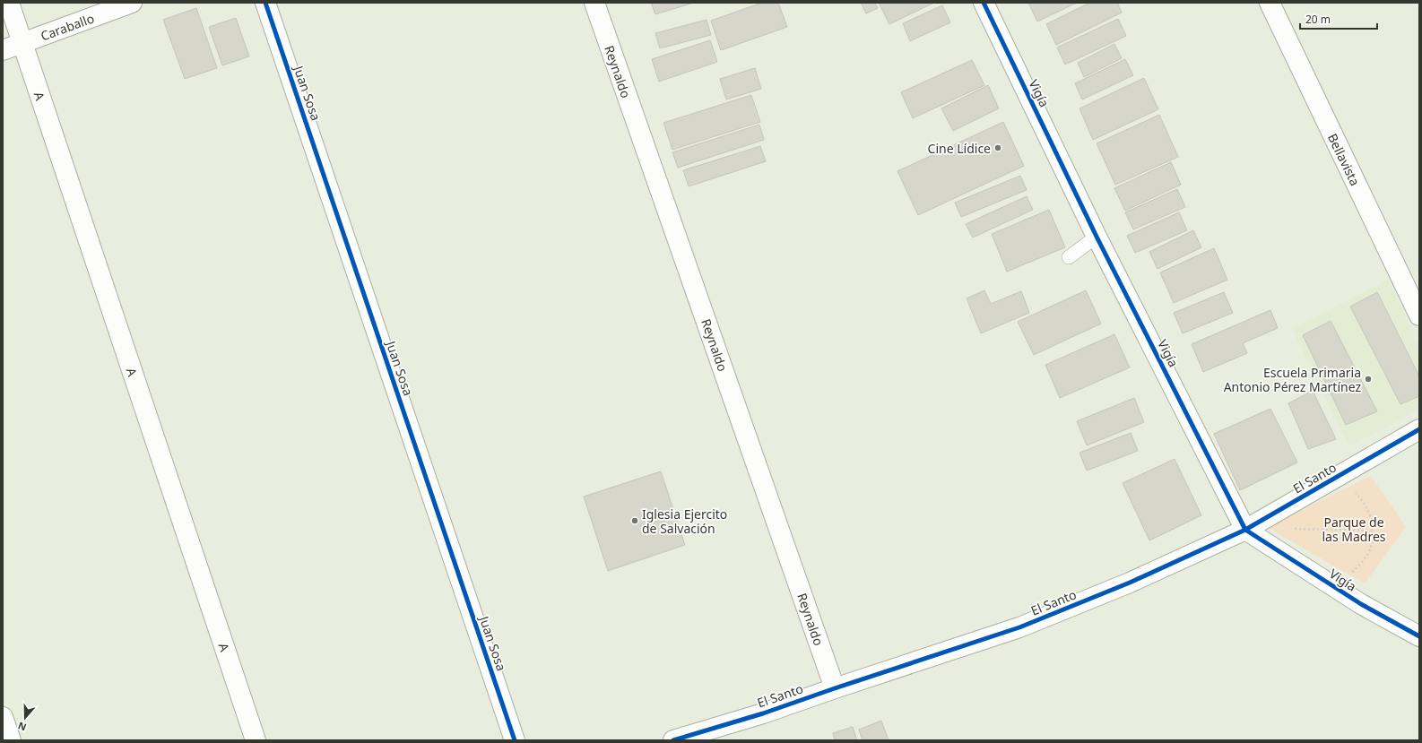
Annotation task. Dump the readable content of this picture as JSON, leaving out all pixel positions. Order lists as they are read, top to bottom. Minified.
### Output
{"streets":{"street":["Caraballo","Reynaldo","Juan Sosa","Vigía","A","Bellavista","El Santo"]},"crossings":[["Caraballo","A"],["Reynaldo","El Santo"],["Vigía","El Santo"]],"parks":["Parque de las Madres"],"places":["Cine Lídice","Escuela Primaria Antonio Pérez Martínez","Iglesia Ejercito de Salvación"],"scale_bar":"20 m","north":"bottom"}
